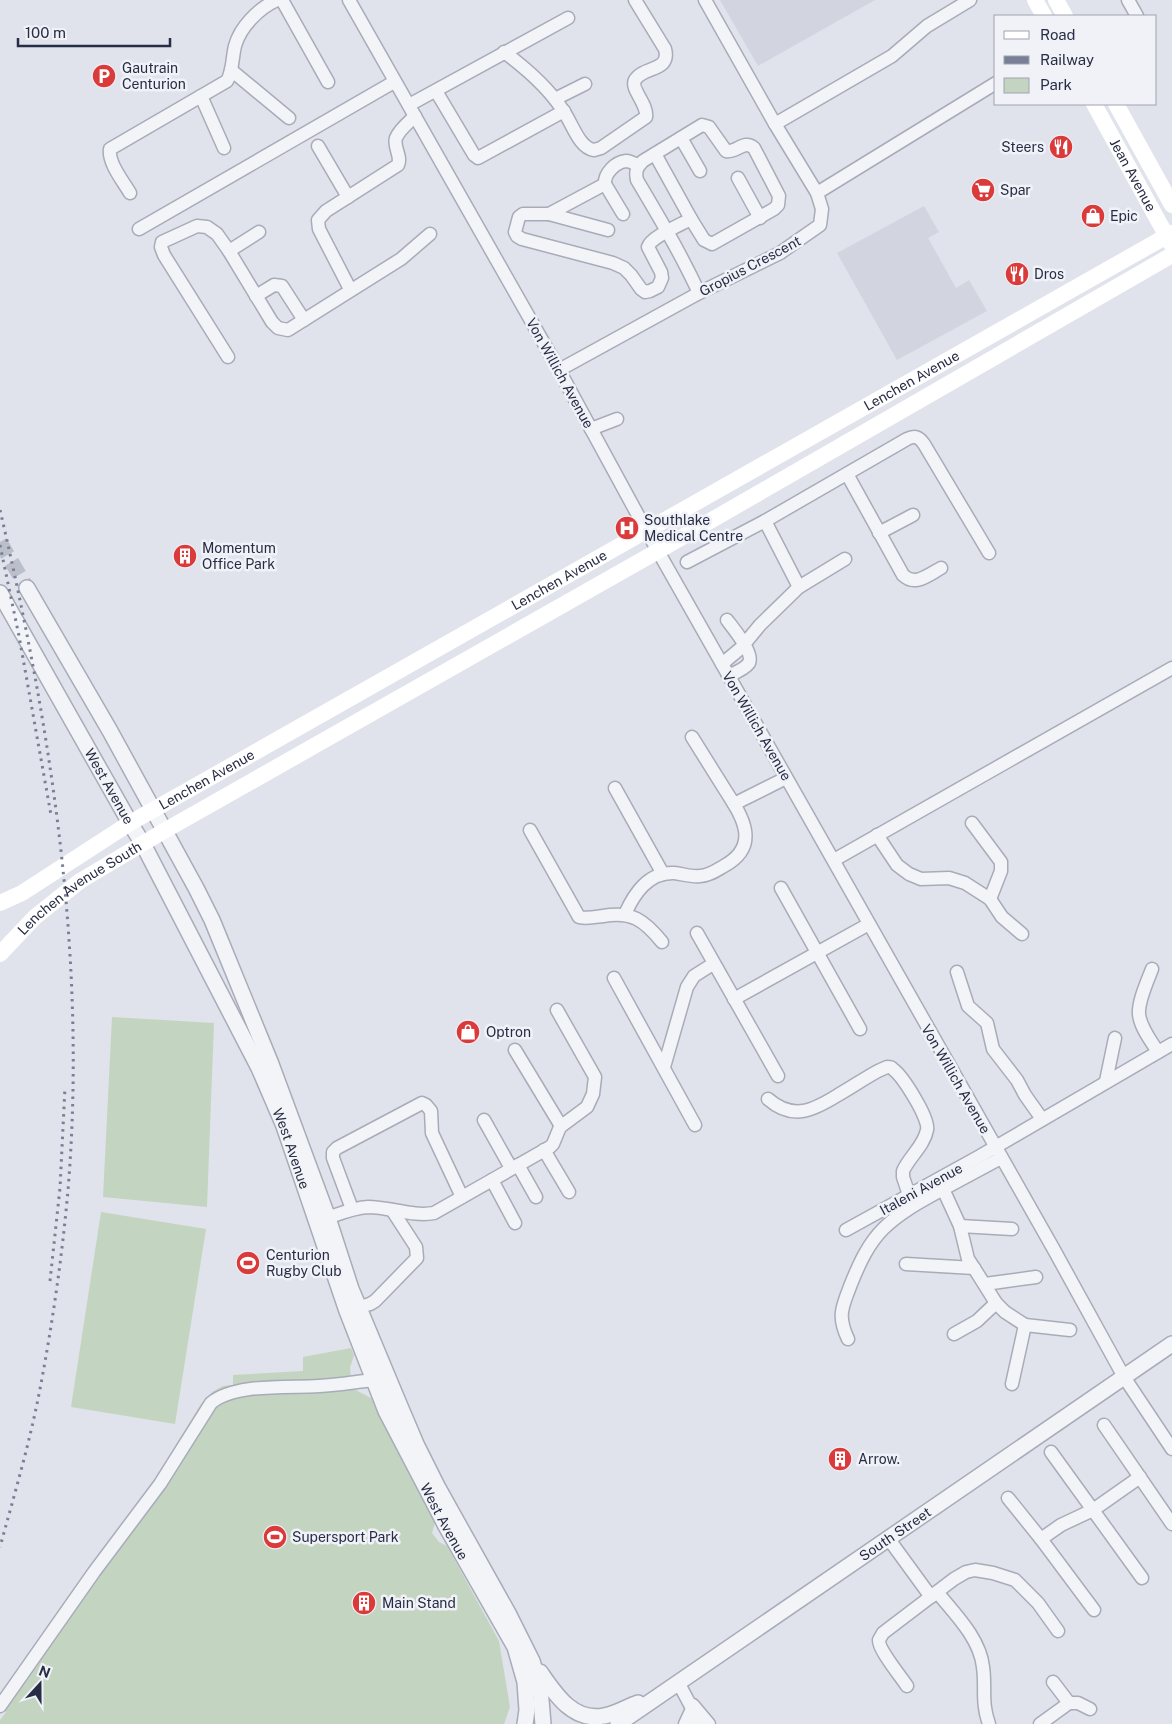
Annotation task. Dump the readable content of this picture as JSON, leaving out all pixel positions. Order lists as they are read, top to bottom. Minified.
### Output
{"streets":{"main road":["Jean Avenue","Lenchen Avenue","Lenchen Avenue South"],"street":["Gropius Crescent","Von Willich Avenue","West Avenue","Italeni Avenue","South Street"]},"crossings":[["Jean Avenue","Lenchen Avenue"],["Gropius Crescent","Von Willich Avenue"],["Von Willich Avenue","Lenchen Avenue"],["Von Willich Avenue","Italeni Avenue"],["Von Willich Avenue","South Street"],["Lenchen Avenue","West Avenue"],["Lenchen Avenue","Lenchen Avenue South"],["West Avenue","Lenchen Avenue South"]],"places":{"parking":["Gautrain Centurion"],"restaurant":["Steers","Dros"],"supermarket":["Spar"],"shop":["Epic","Optron"],"hospital":["Southlake Medical Centre"],"building":["Momentum Office Park","Arrow.","Main Stand"],"sports":["Centurion Rugby Club","Supersport Park"]},"legend":["Road","Railway","Park"],"scale_bar":"100 m","north":"top"}
